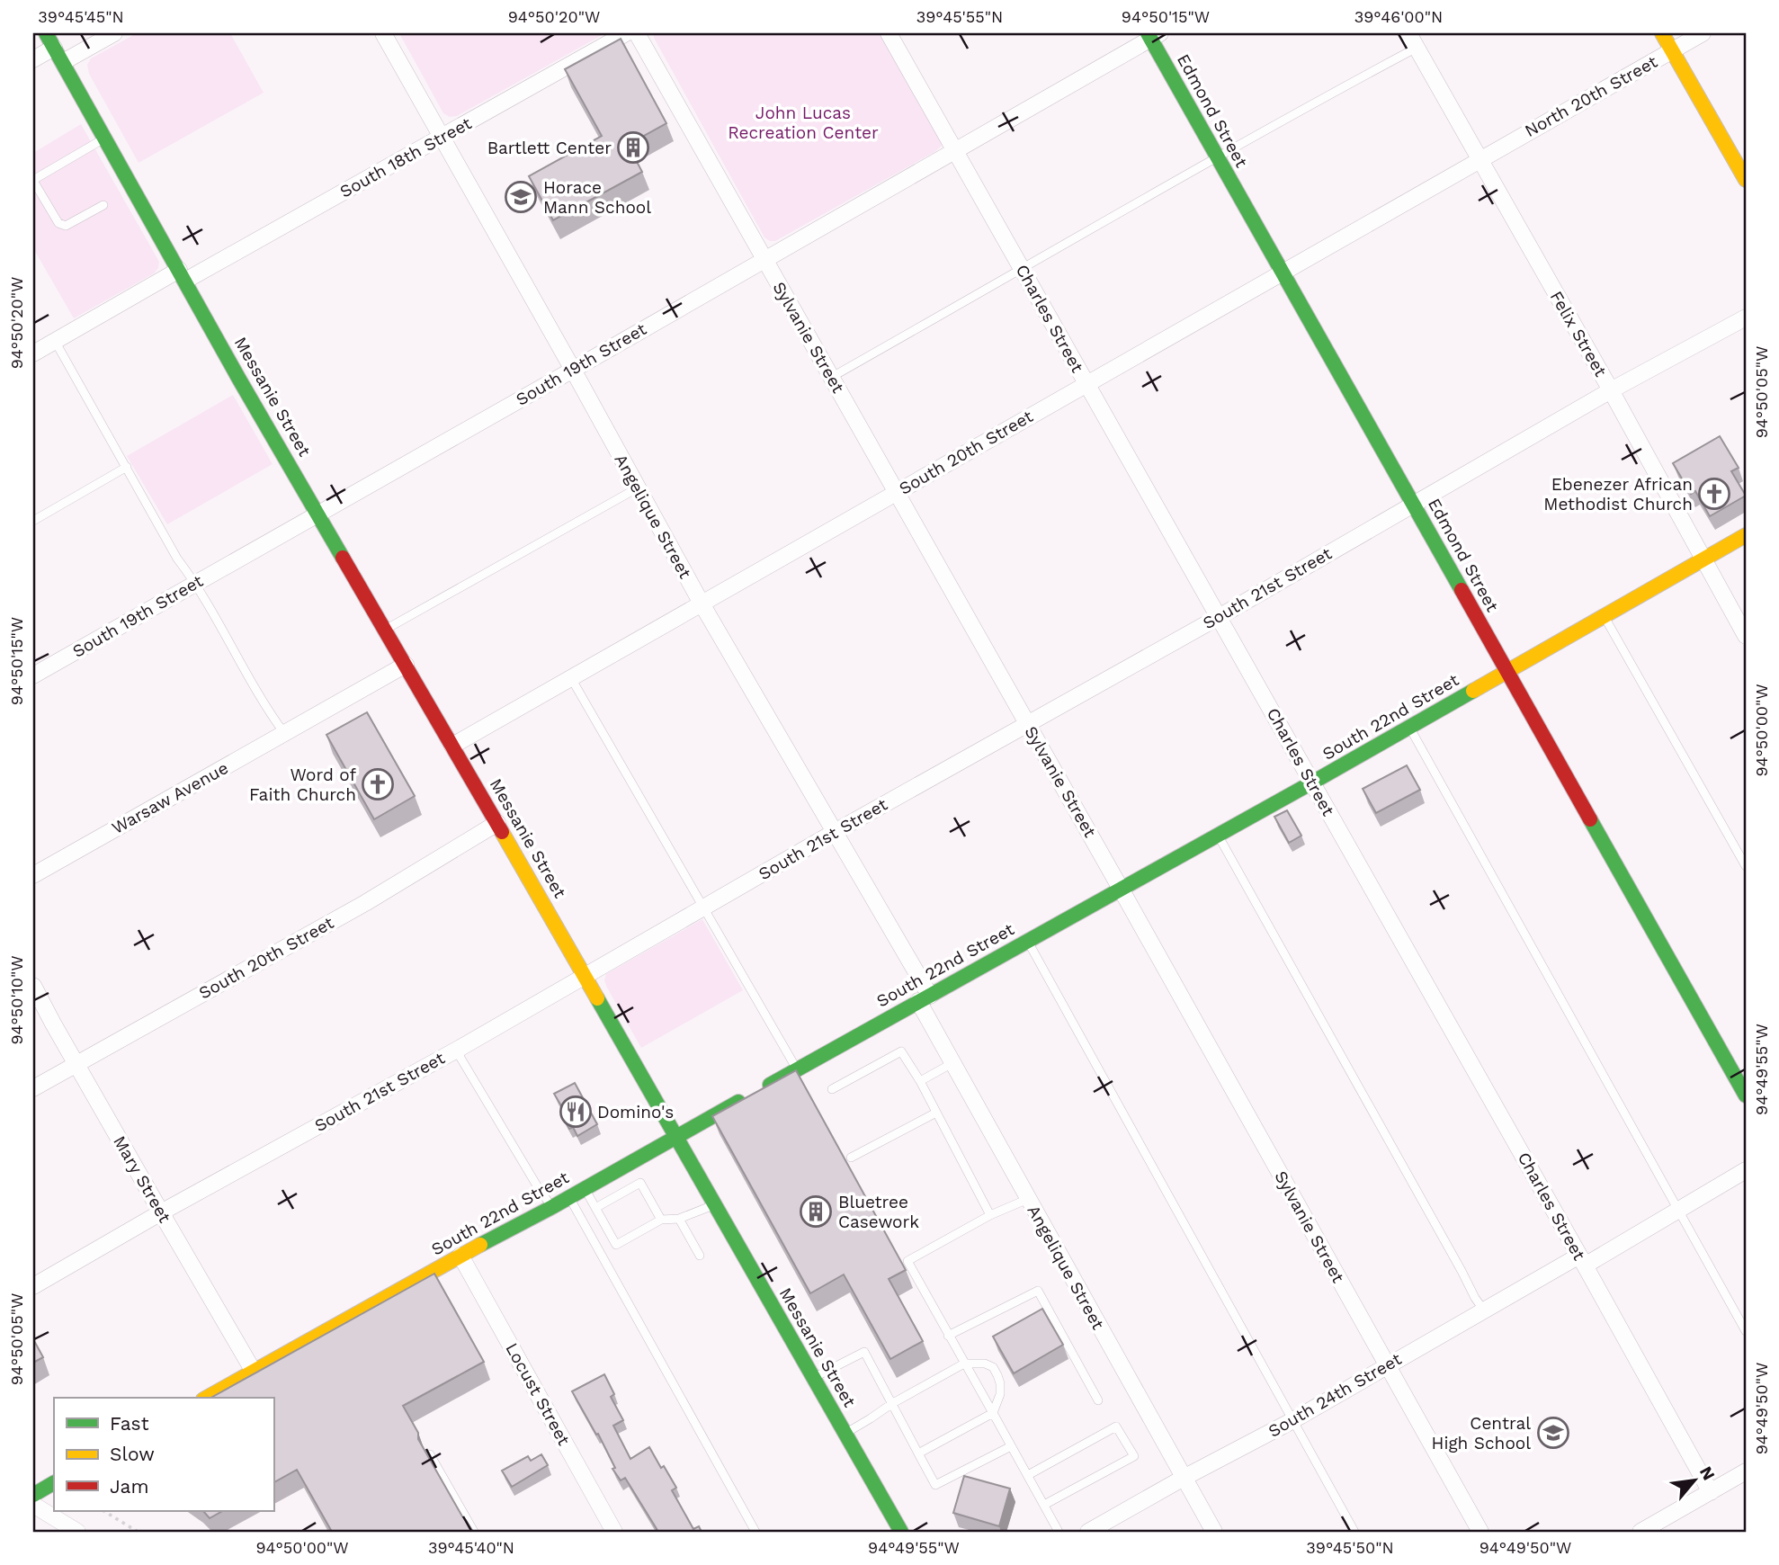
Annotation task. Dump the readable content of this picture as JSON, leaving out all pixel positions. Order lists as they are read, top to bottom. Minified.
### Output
{"streets":{"street":["North 20th Street","Edmond Street","South 18th Street","Charles Street","Felix Street","Sylvanie Street","South 19th Street","Messanie Street","South 20th Street","Angelique Street","South 21st Street","South 22nd Street","Warsaw Avenue","Mary Street","Locust Street","South 24th Street"]},"crossings":[["North 20th Street","Felix Street"],["North 20th Street","South 20th Street"],["Edmond Street","South 19th Street"],["Edmond Street","South 20th Street"],["Edmond Street","South 21st Street"],["Edmond Street","South 22nd Street"],["South 18th Street","Messanie Street"],["South 18th Street","Angelique Street"],["Charles Street","South 19th Street"],["Charles Street","South 20th Street"],["Charles Street","South 21st Street"],["Charles Street","South 22nd Street"],["Charles Street","South 24th Street"],["Felix Street","South 20th Street"],["Felix Street","South 21st Street"],["Felix Street","South 22nd Street"],["Sylvanie Street","South 19th Street"],["Sylvanie Street","South 20th Street"],["Sylvanie Street","South 21st Street"],["Sylvanie Street","South 22nd Street"],["Sylvanie Street","South 24th Street"],["South 19th Street","Messanie Street"],["South 19th Street","Angelique Street"],["Messanie Street","South 20th Street"],["Messanie Street","South 21st Street"],["Messanie Street","South 22nd Street"],["Messanie Street","Warsaw Avenue"],["South 20th Street","Angelique Street"],["South 20th Street","Mary Street"],["Angelique Street","South 21st Street"],["Angelique Street","South 22nd Street"],["Angelique Street","South 24th Street"],["South 21st Street","Mary Street"],["South 22nd Street","Mary Street"],["South 22nd Street","Locust Street"]],"parks":["John Lucas Recreation Center"],"places":{"building":["Bartlett Center","Bluetree Casework"],"school or university":["Horace Mann School","Central High School"],"church":["Ebenezer African Methodist Church","Word of Faith Church"],"restaurant":["Domino's"]},"legend":["Fast","Slow","Jam"],"north":"top right","coordinates":["39°45'45\"N","94°50'20\"W","39°45'55\"N","94°50'15\"W","39°46'00\"N","94°50'05\"W","94°50'00\"W","94°50'10\"W","94°49'55\"W","94°49'50\"W","39°45'40\"N","39°45'50\"N"]}
